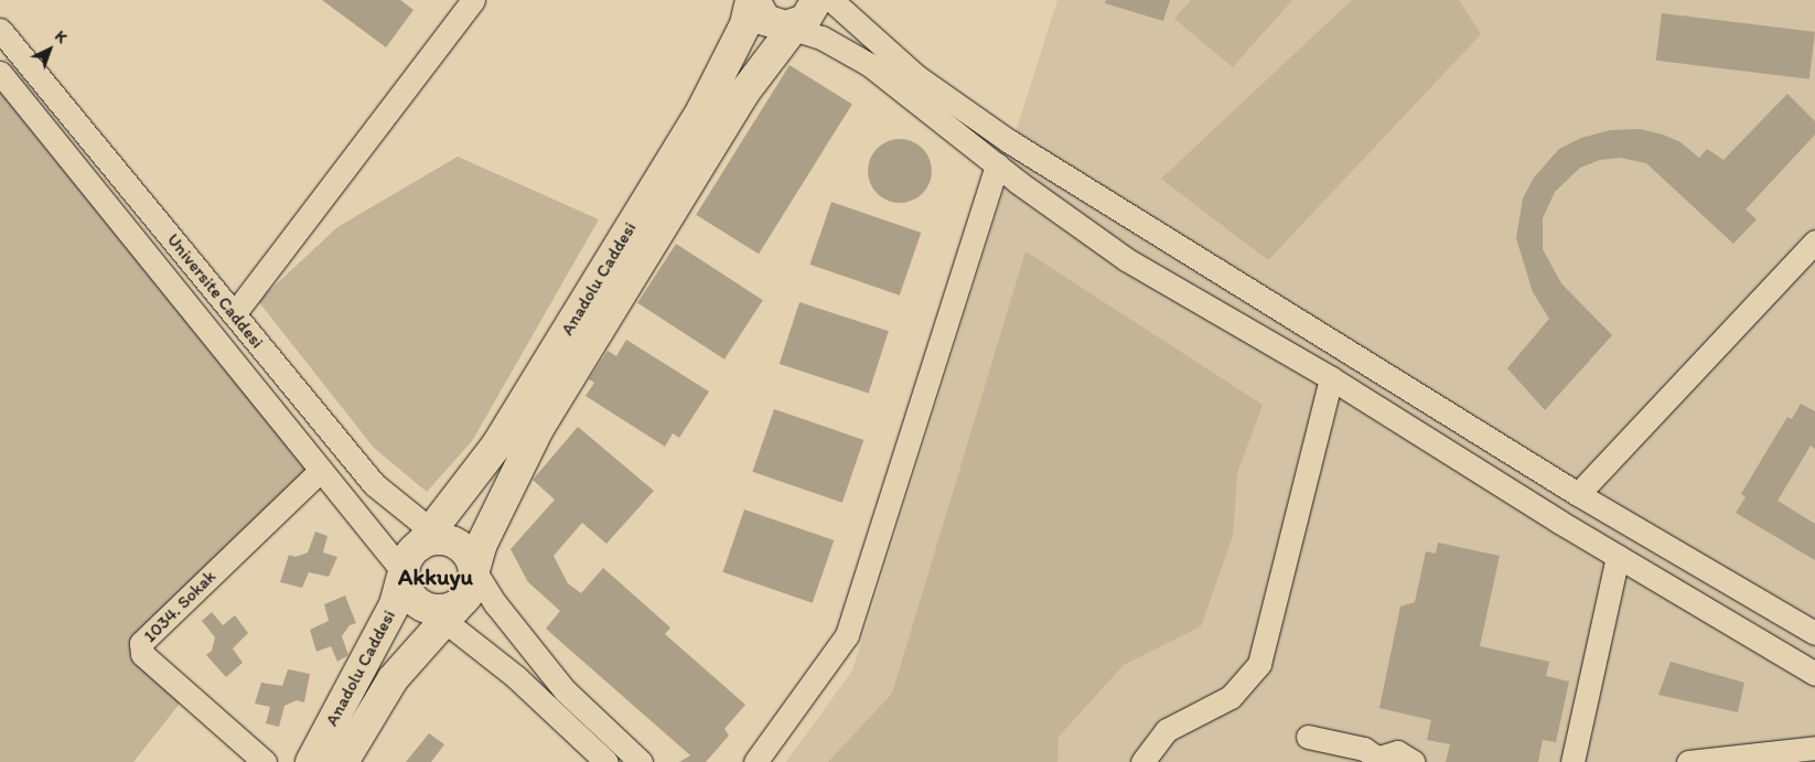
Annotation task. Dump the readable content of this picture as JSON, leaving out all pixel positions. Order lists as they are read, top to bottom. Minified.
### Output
{"streets":{"main road":["Anadolu Caddesi"],"street":["Universite Caddesi","1034. Sokak"]},"crossings":[["Anadolu Caddesi","Universite Caddesi"],["Universite Caddesi","1034. Sokak"]],"districts":["Akkuyu"],"north":"top right"}
